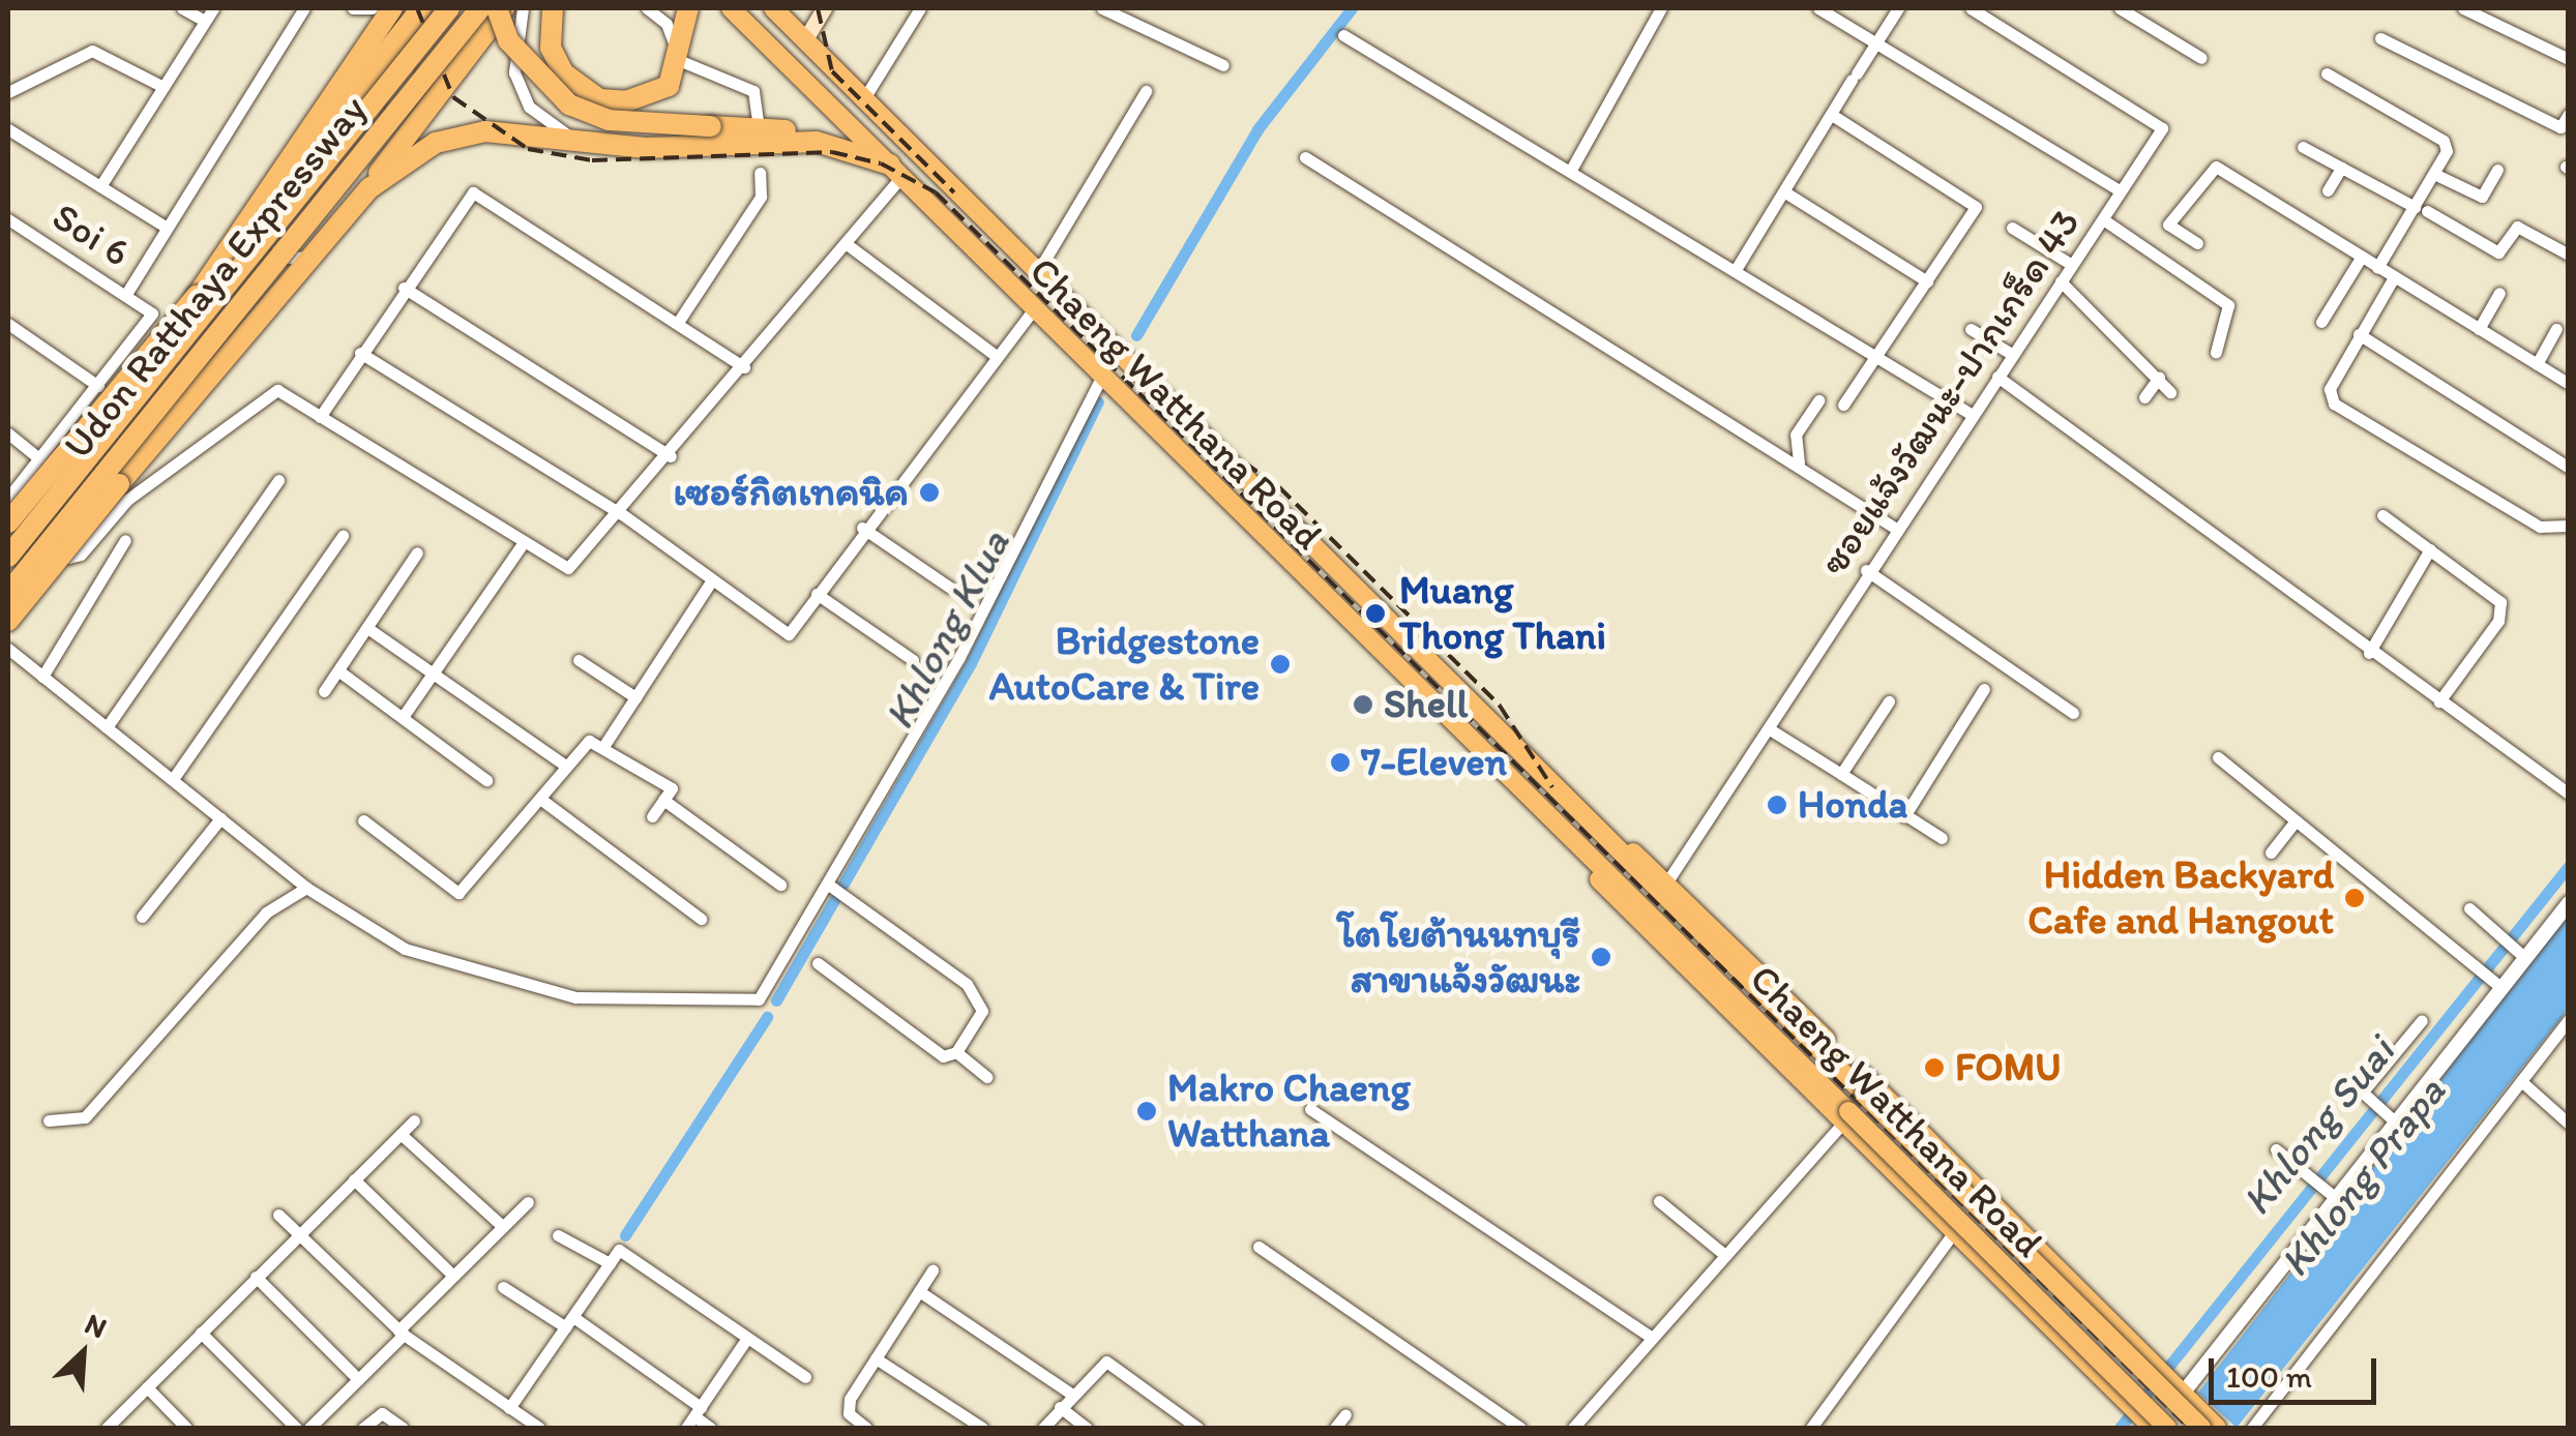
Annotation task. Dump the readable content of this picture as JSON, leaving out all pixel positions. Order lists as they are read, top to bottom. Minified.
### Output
{"streets":{"highway":["Udon Ratthaya Expressway"],"main road":["Chaeng Watthana Road"],"street":["Soi 6","ซอยแจ้งวัฒนะ-ปากเกร็ด 43"]},"crossings":[["ซอยแจ้งวัฒนะ-ปากเกร็ด 43","Chaeng Watthana Road"]],"water":["Khlong Klua","Khlong Suai","Khlong Prapa"],"places":["เซอร์กิตเทคนิค","Muang Thong Thani","Bridgestone AutoCare & Tire","Shell","7-Eleven","Honda","Hidden Backyard Cafe and Hangout","โตโยต้านนทบุรี สาขาแจ้งวัฒนะ","FOMU","Makro Chaeng Watthana"],"scale_bar":"100 m","north":"top right"}
